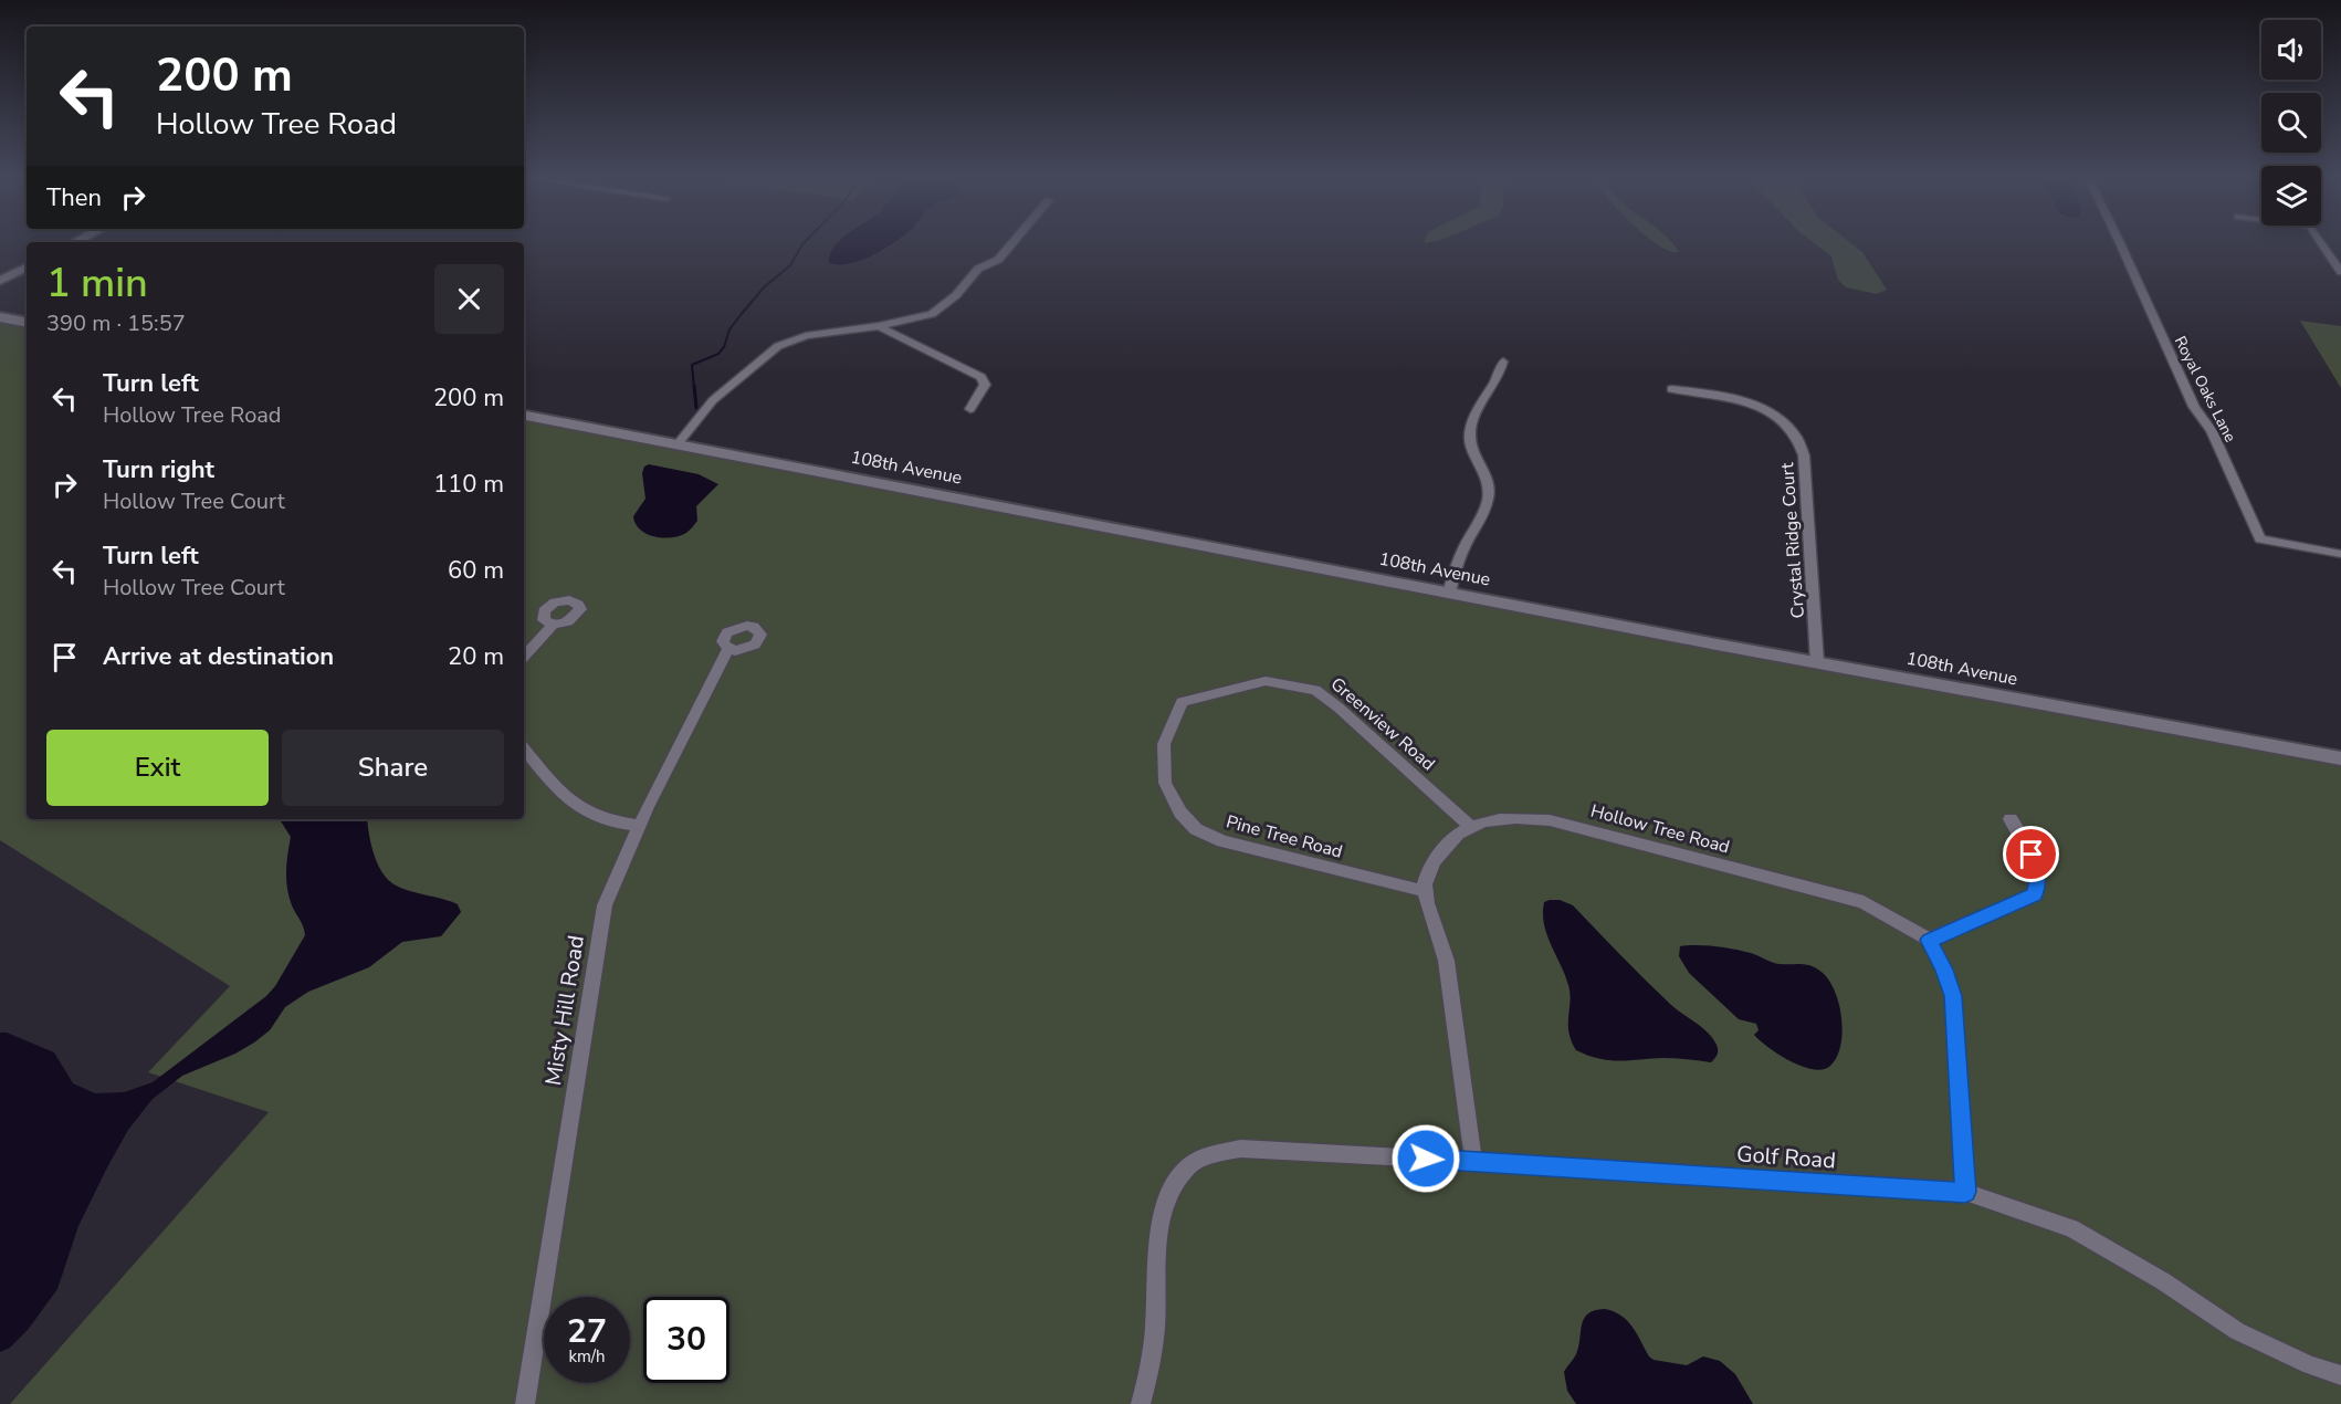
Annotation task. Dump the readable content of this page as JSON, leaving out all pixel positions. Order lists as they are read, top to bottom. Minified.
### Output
{"streets":{"street":["Royal Oaks Lane","108th Avenue","Crystal Ridge Court","Greenview Road","Hollow Tree Road","Pine Tree Road","Misty Hill Road","Golf Road"]},"crossings":[["108th Avenue","Crystal Ridge Court"],["Greenview Road","Hollow Tree Road"],["Greenview Road","Pine Tree Road"],["Hollow Tree Road","Pine Tree Road"]],"page":{"turn":["200 m","Hollow Tree Road"],"then":"Then","heading":["1 min","390 m · 15:57"],"list":[{"name":"Turn left","note":"Hollow Tree Road","value":"200 m"},{"name":"Turn right","note":"Hollow Tree Court","value":"110 m"},{"name":"Turn left","note":"Hollow Tree Court","value":"60 m"},{"name":"Arrive at destination","value":"20 m"}],"buttons":["Exit","Share"],"speed":"27 km/h","limit":"30"}}
